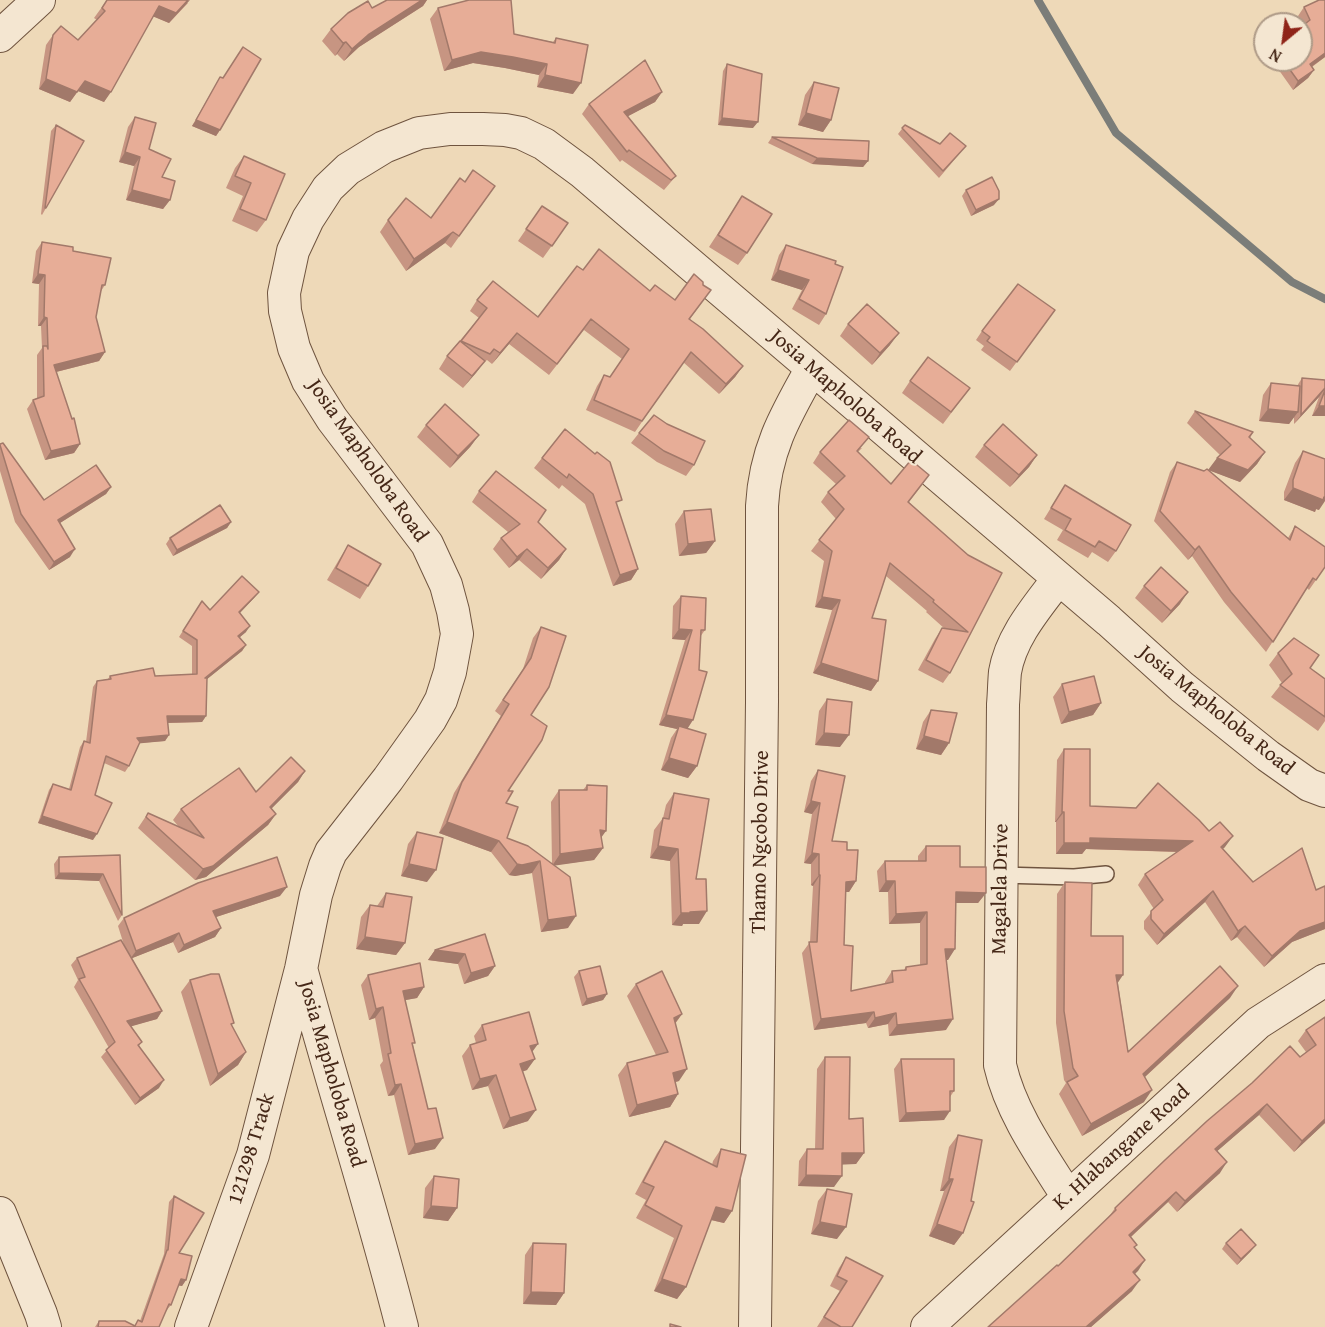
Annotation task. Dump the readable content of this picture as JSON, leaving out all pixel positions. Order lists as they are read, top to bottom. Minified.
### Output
{"streets":{"street":["Josia Mapholoba Road","Thamo Ngcobo Drive","Magalela Drive","K. Hlabangane Road","121298 Track"]},"crossings":[["Josia Mapholoba Road","Thamo Ngcobo Drive"],["Josia Mapholoba Road","Magalela Drive"],["Josia Mapholoba Road","121298 Track"],["Magalela Drive","K. Hlabangane Road"]],"north":"bottom left"}
